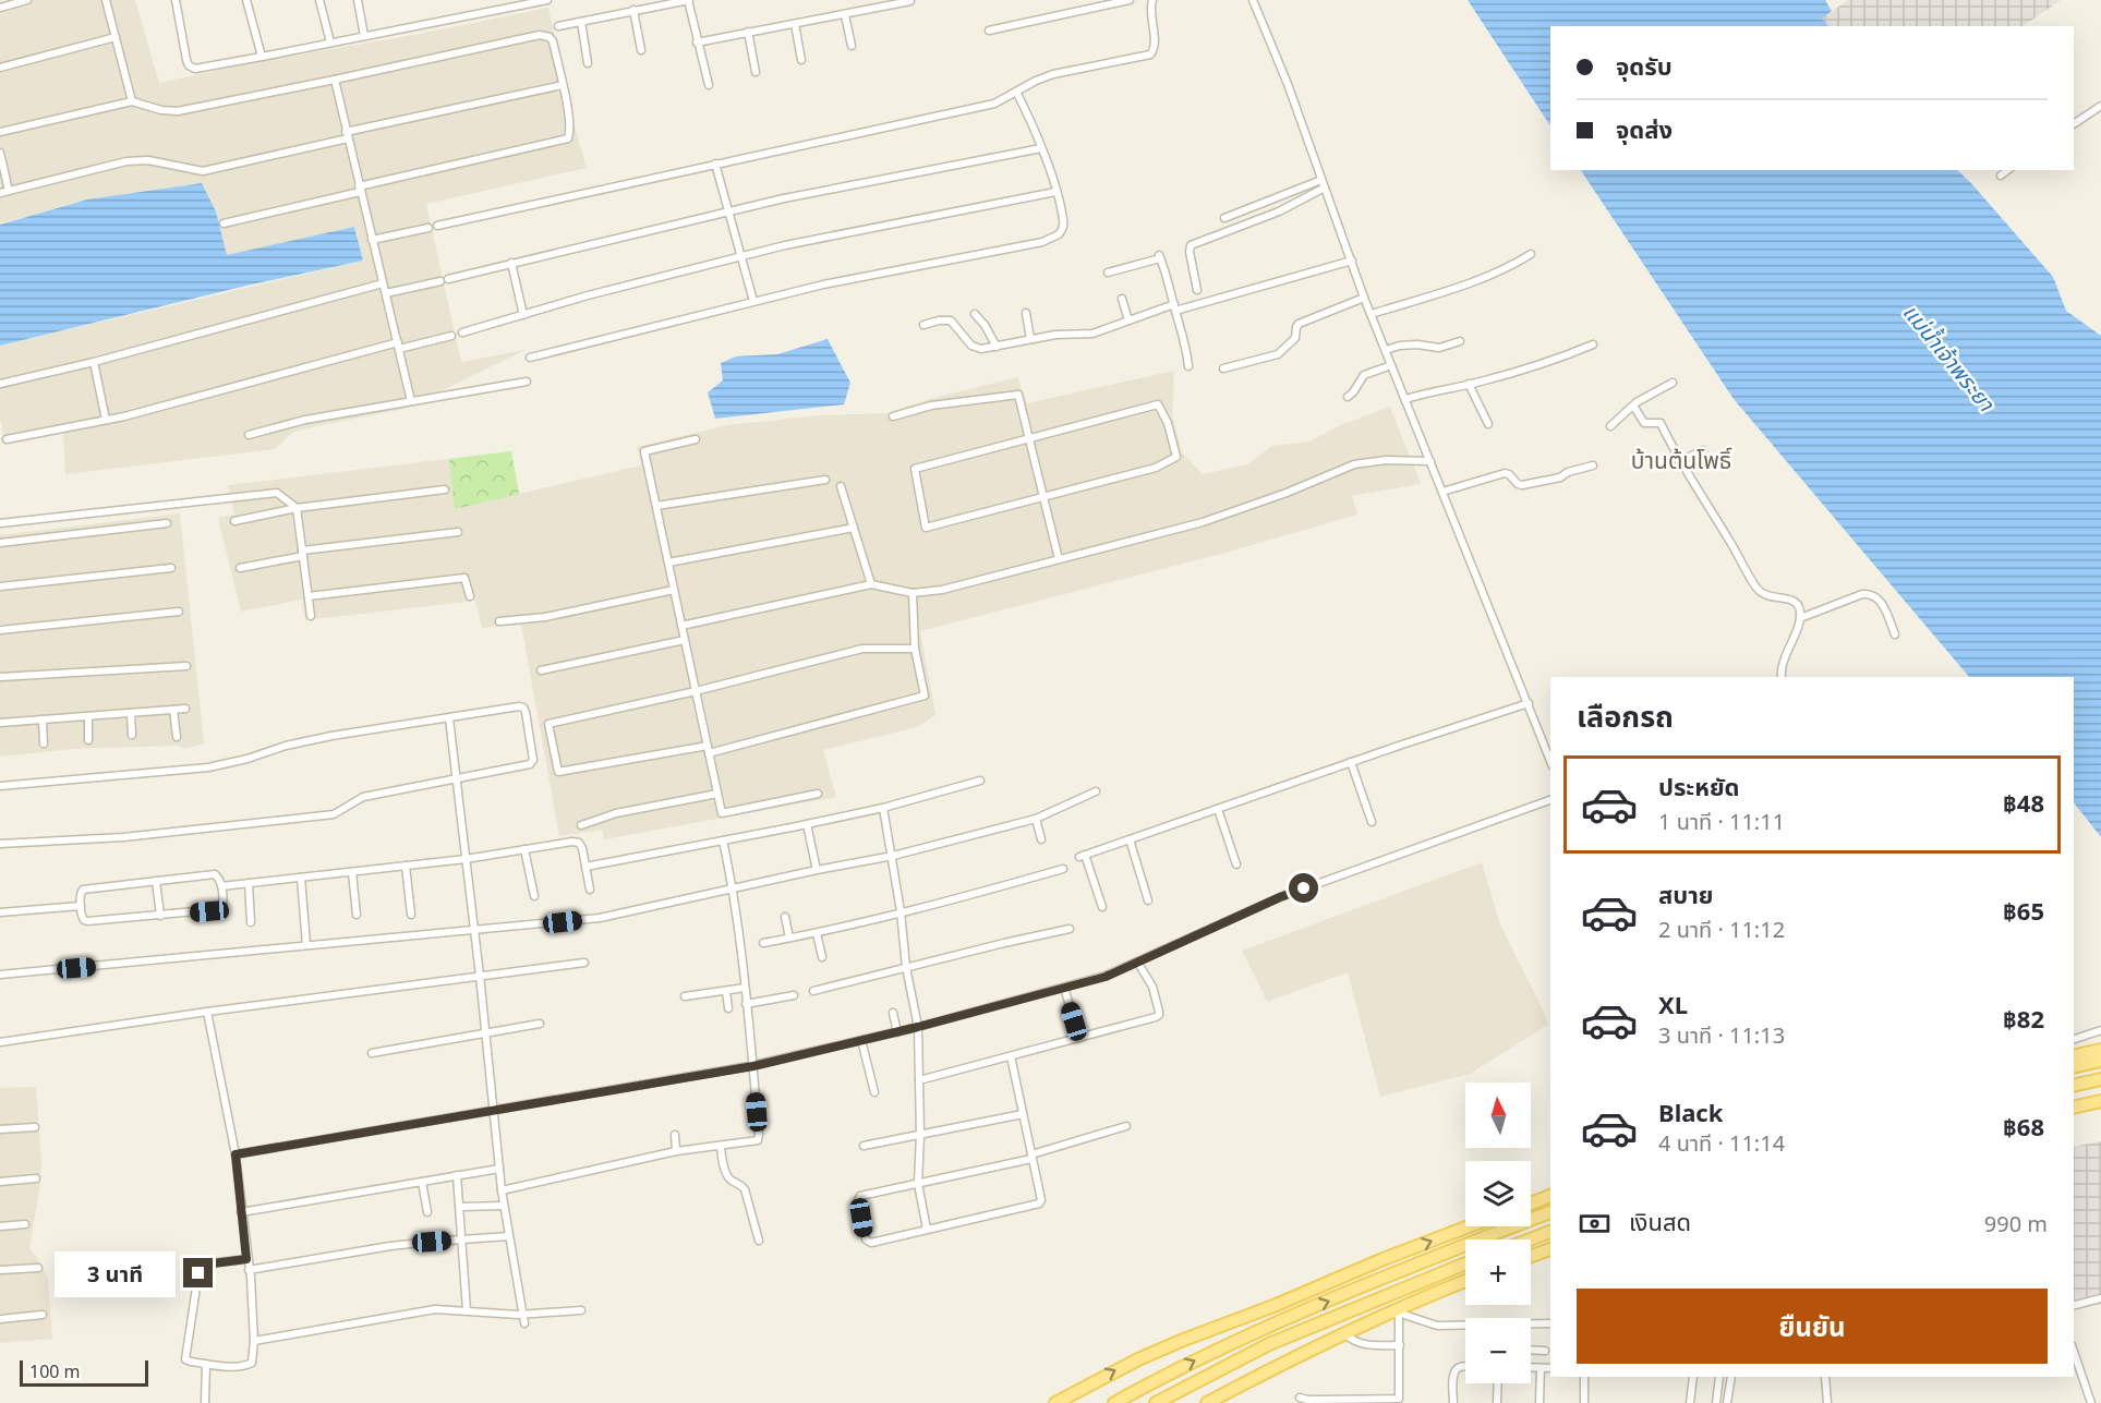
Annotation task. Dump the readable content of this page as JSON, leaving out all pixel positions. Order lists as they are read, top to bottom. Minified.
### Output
{"districts":["บ้านต้นโพธิ์"],"water":["แม่น้ำเจ้าพระยา"],"scale_bar":"100 m","north":"top","page":{"banner":["จุดรับ","จุดส่ง"],"heading":"เลือกรถ","list":[{"name":"ประหยัด","note":"1 นาที · 11:11","value":"฿48"},{"name":"สบาย","note":"2 นาที · 11:12","value":"฿65"},{"name":"XL","note":"3 นาที · 11:13","value":"฿82"},{"name":"Black","note":"4 นาที · 11:14","value":"฿68"}],"map_buttons":["+","−"],"pay":["เงินสด","990 m"],"bubble":"3 นาที","buttons":"ยืนยัน","scale":"100 m"}}
